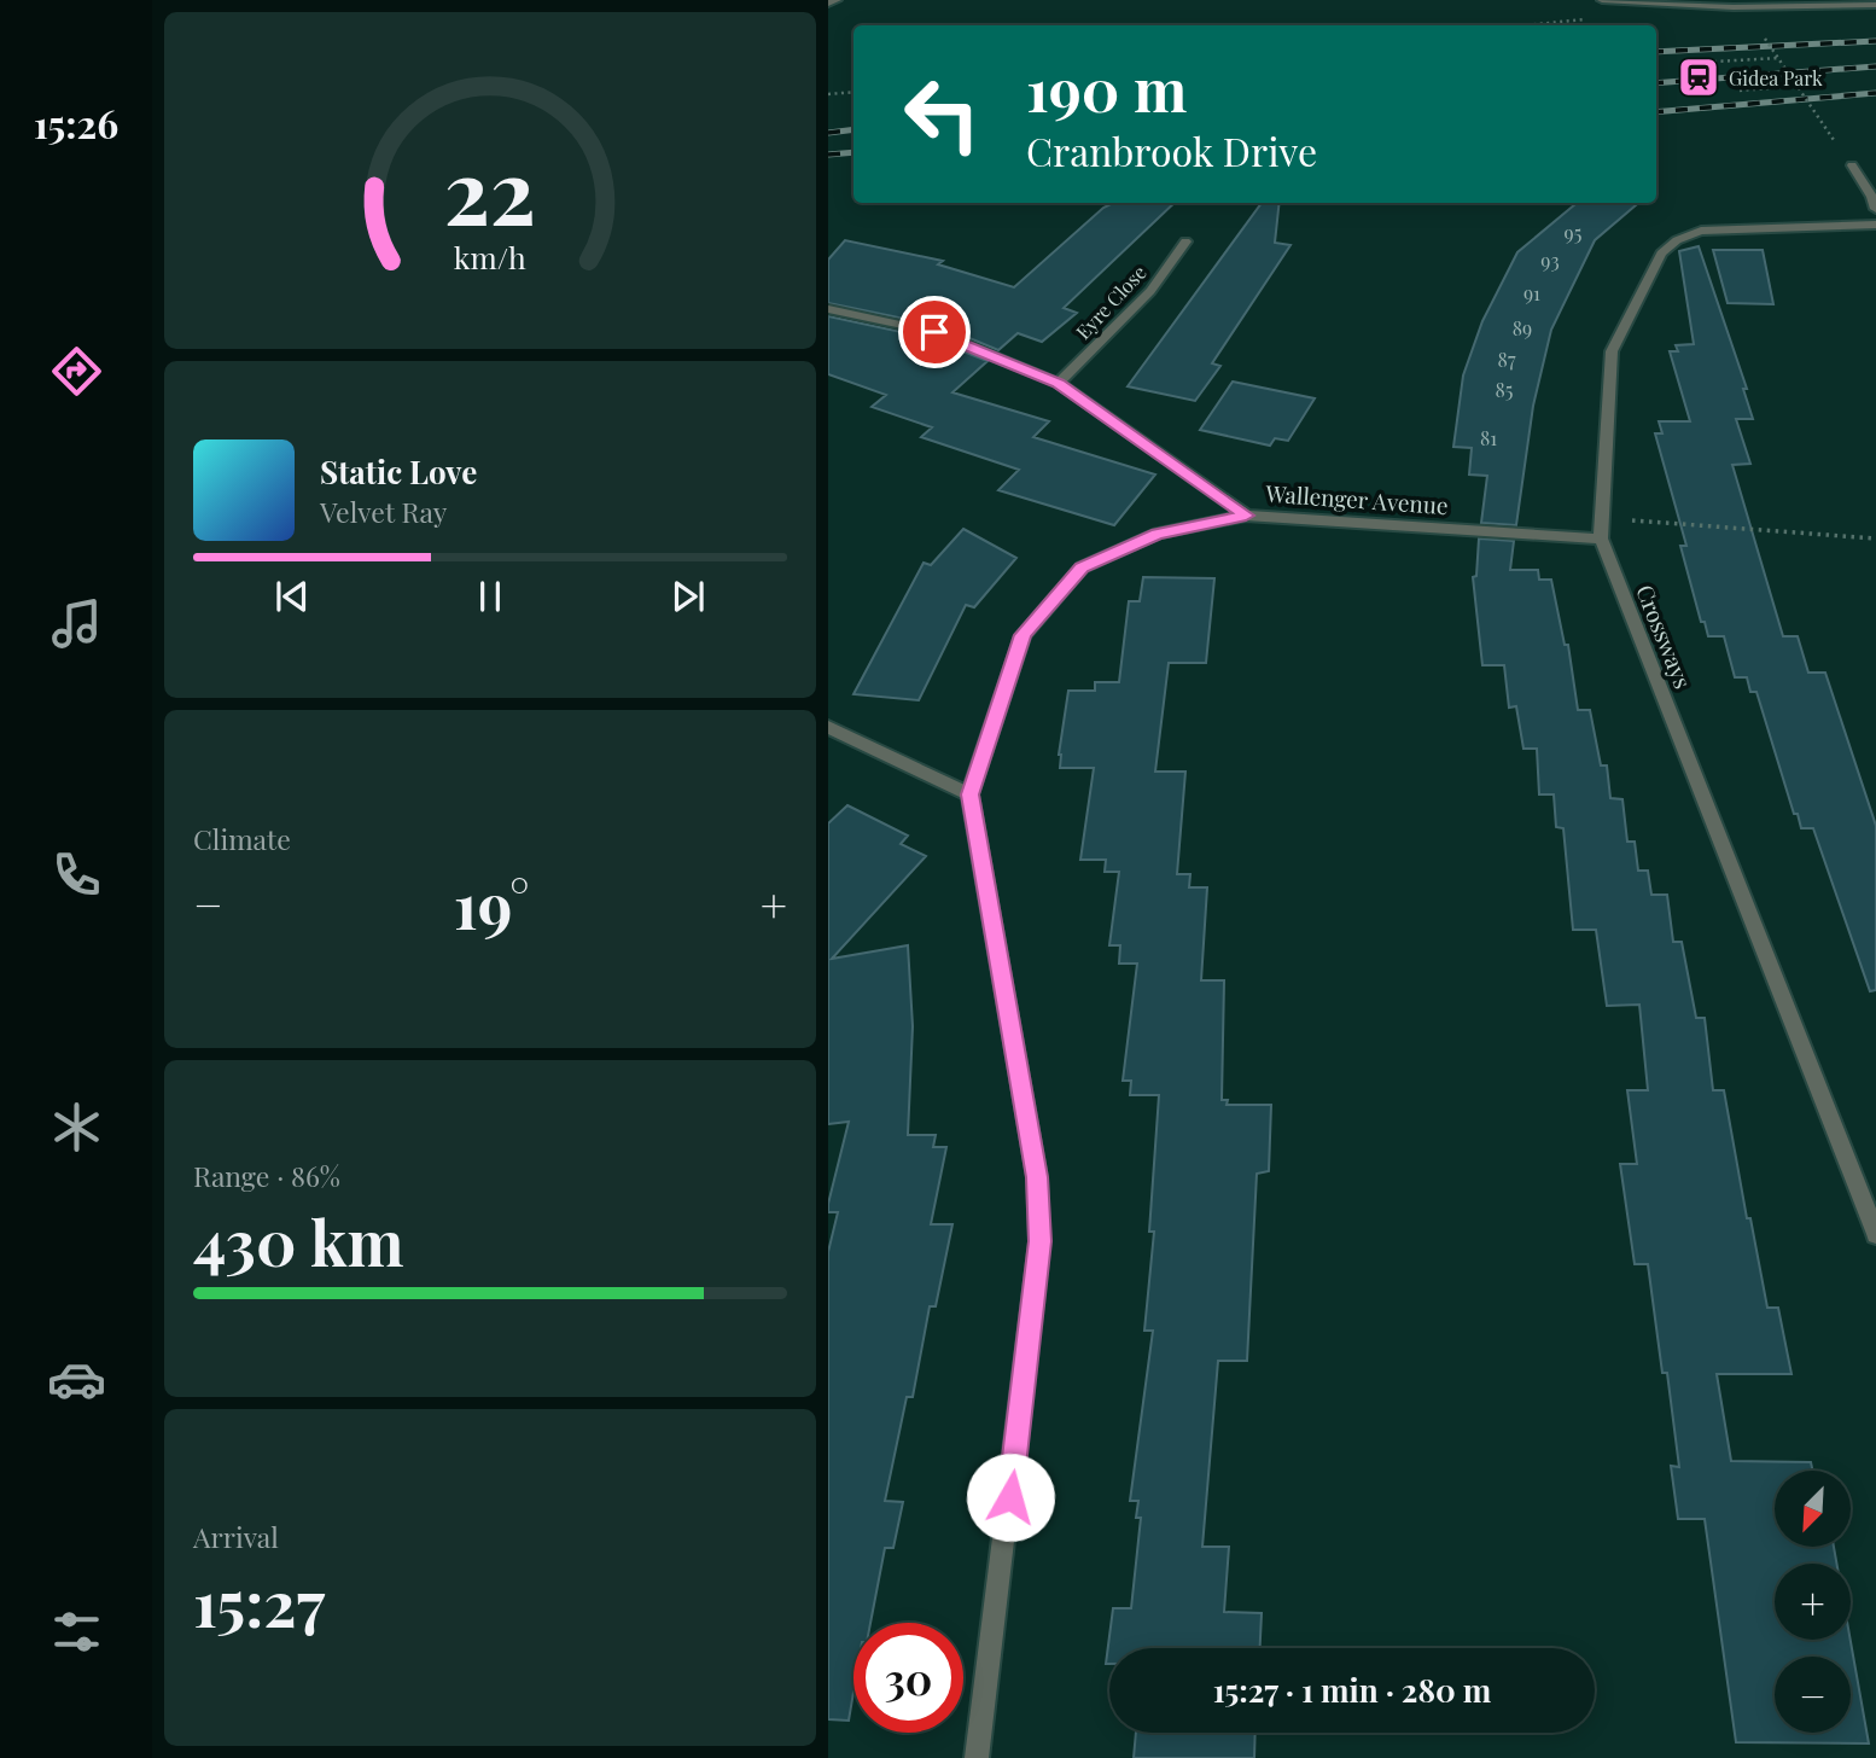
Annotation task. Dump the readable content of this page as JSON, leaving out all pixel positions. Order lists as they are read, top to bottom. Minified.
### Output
{"streets":{"street":["Eyre Close","Wallenger Avenue","Crossways"]},"crossings":[["Wallenger Avenue","Crossways"]],"places":{"station":["Gidea Park"]},"house_numbers":["95","93","91","89","87","85","81"],"north":"bottom left","page":{"tabs":"15:26","turn":["190 m","Cranbrook Drive"],"song":["Static Love","Velvet Ray"],"tile":["Climate",["Range · 86%","430 km"],["Arrival","15:27"]],"heat":["−","19°","+"],"map_buttons":["+","−"],"limit":"30","trip":"15:27 · 1 min · 280 m","gauge":["22","km/h"]}}
